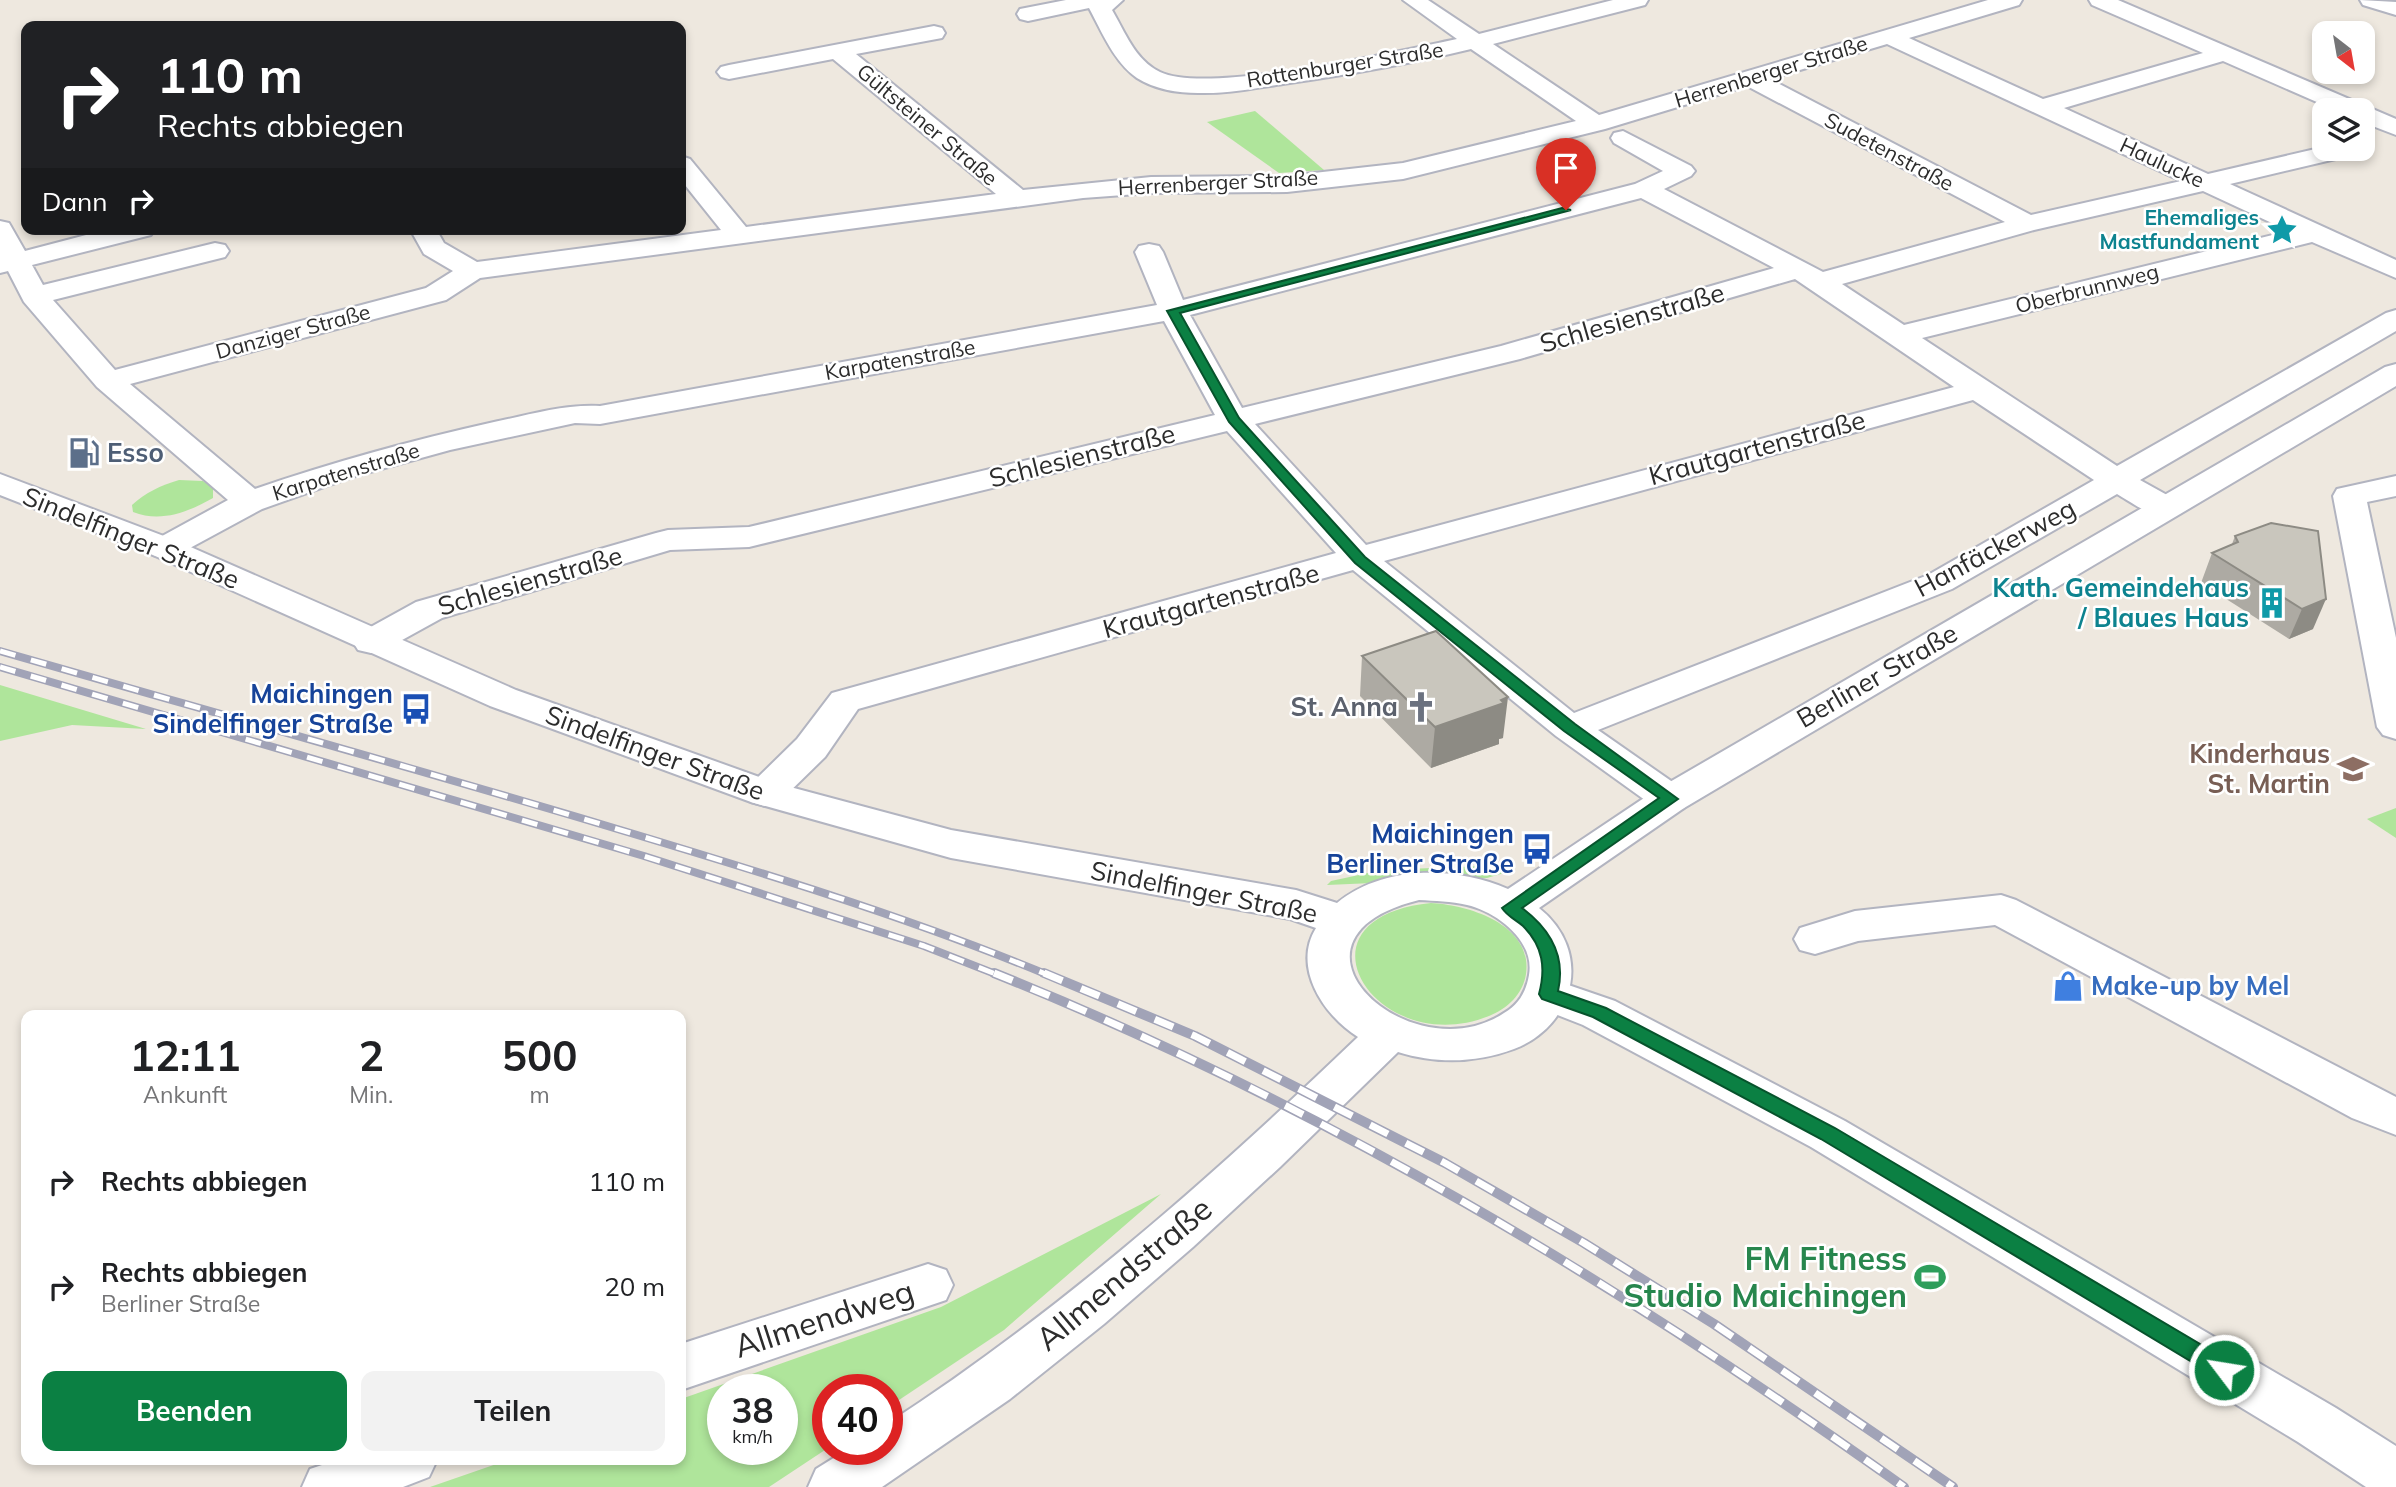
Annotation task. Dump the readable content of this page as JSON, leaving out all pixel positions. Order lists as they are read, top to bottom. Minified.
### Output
{"streets":{"street":["Rottenburger Straße","Herrenberger Straße","Gültsteiner Straße","Sudetenstraße","Haulucke","Oberbrunnweg","Schlesienstraße","Danziger Straße","Karpatenstraße","Krautgartenstraße","Sindelfinger Straße","Hanfäckerweg","Berliner Straße","Allmendstraße","Allmendweg"]},"crossings":[["Herrenberger Straße","Gültsteiner Straße"],["Herrenberger Straße","Sudetenstraße"],["Herrenberger Straße","Haulucke"],["Herrenberger Straße","Danziger Straße"],["Sudetenstraße","Schlesienstraße"],["Haulucke","Oberbrunnweg"],["Haulucke","Schlesienstraße"],["Schlesienstraße","Sindelfinger Straße"],["Karpatenstraße","Sindelfinger Straße"],["Krautgartenstraße","Sindelfinger Straße"],["Sindelfinger Straße","Berliner Straße"],["Sindelfinger Straße","Allmendstraße"],["Berliner Straße","Allmendstraße"]],"places":{"place":["Ehemaliges Mastfundament"],"fuel station":["Esso"],"building":["Kath. Gemeindehaus / Blaues Haus"],"church":["St. Anna"],"bus stop":["Maichingen Sindelfinger Straße","Maichingen Berliner Straße"],"school or university":["Kinderhaus St. Martin"],"shop":["Make-up by Mel"],"sports":["FM Fitness Studio Maichingen"]},"north":"bottom right","page":{"turn":["110 m","Rechts abbiegen"],"then":"Dann","eta":["12:11","Ankunft","2","Min.","500","m"],"list":[{"name":"Rechts abbiegen","value":"110 m"},{"name":"Rechts abbiegen","note":"Berliner Straße","value":"20 m"}],"buttons":["Beenden","Teilen"],"speed":"38 km/h","limit":"40"}}
